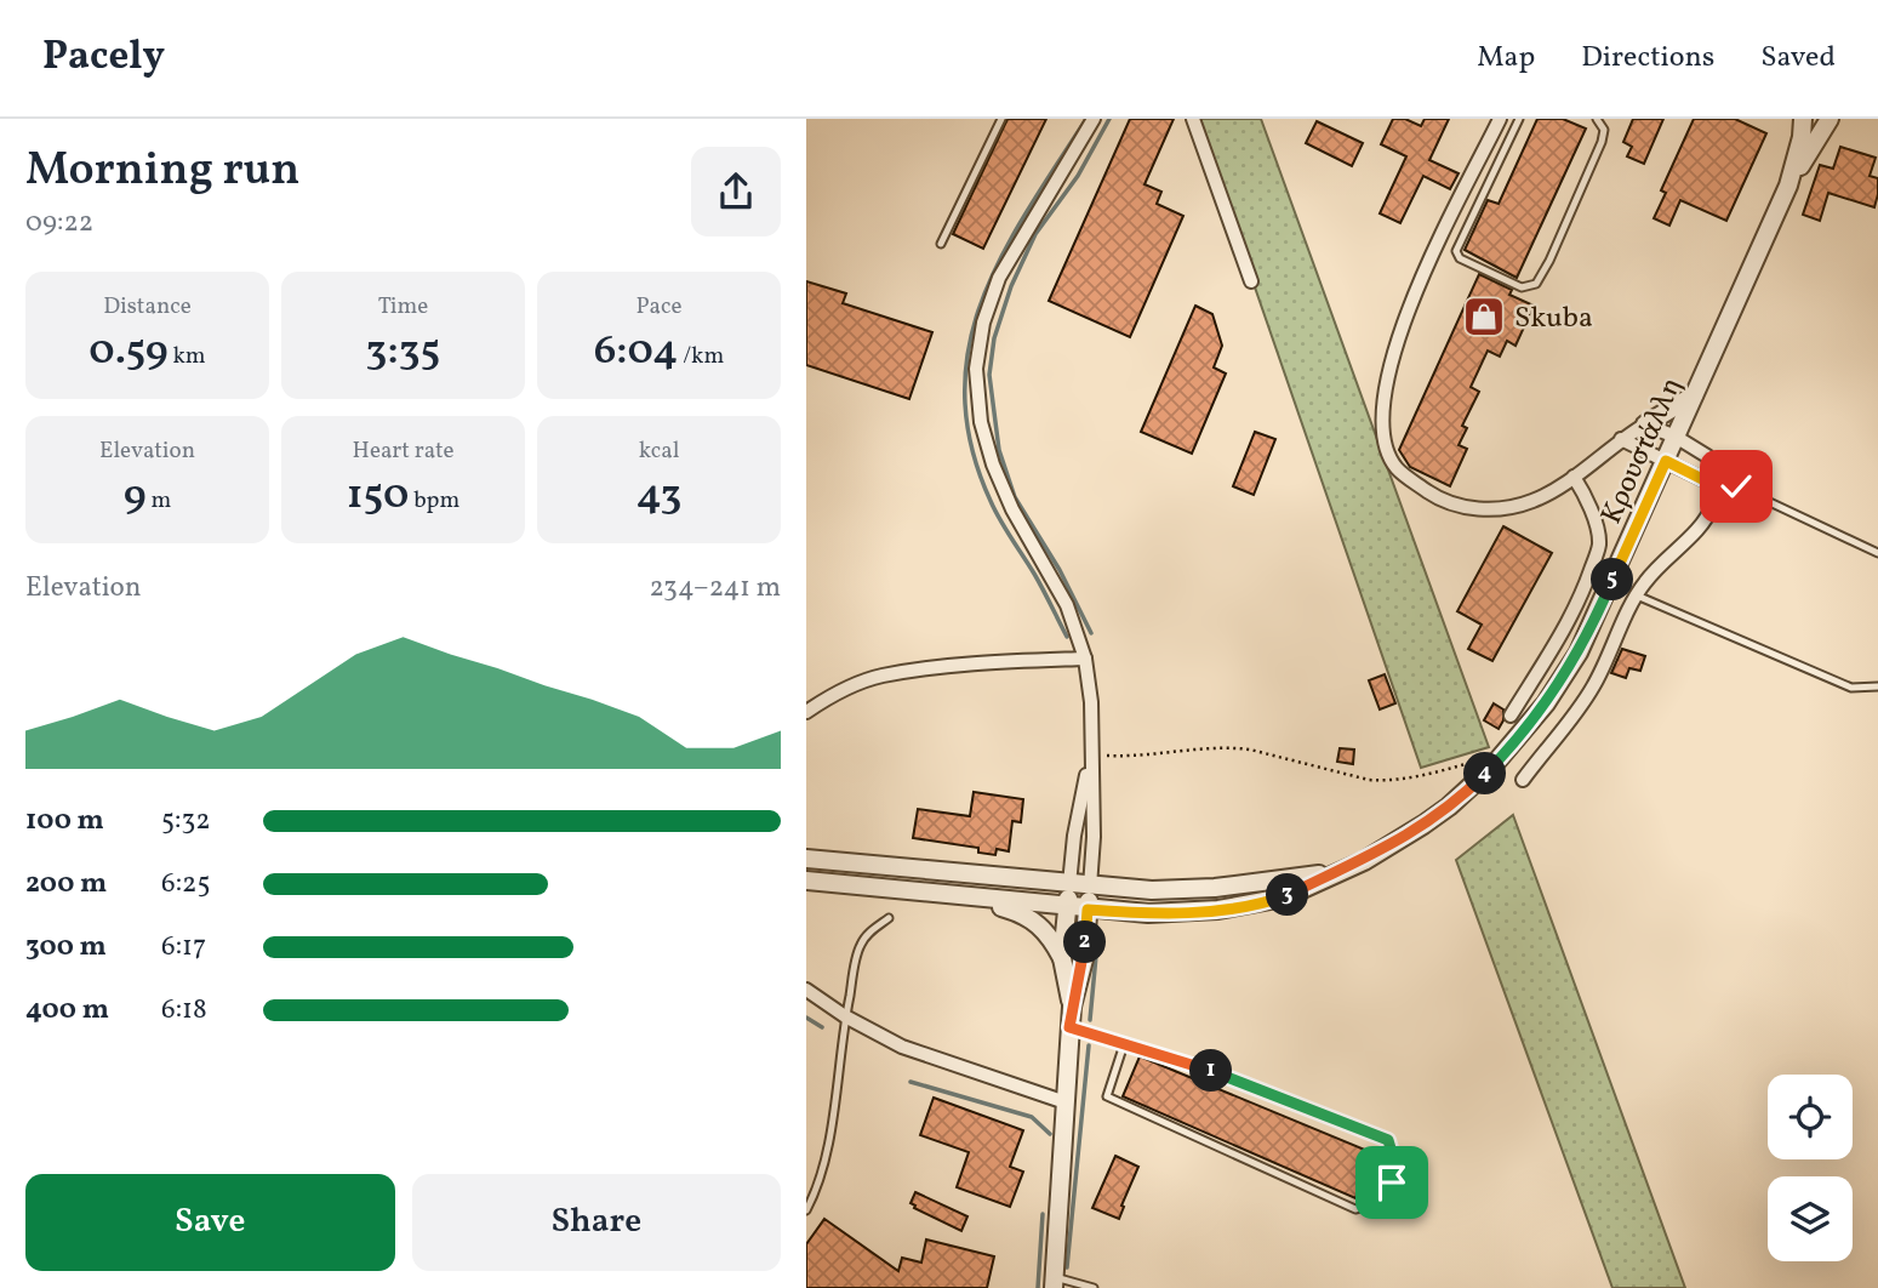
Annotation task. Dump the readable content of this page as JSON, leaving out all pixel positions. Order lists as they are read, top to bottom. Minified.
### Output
{"streets":{"street":["Κρουστάλλη"]},"places":{"shop":["Skuba"]},"page":{"header":"Pacely","nav":["Map","Directions","Saved"],"heading":["Morning run","09:22"],"stats":[["Distance","0.59 km"],["Time","3:35"],["Pace","6:04 /km"],["Elevation","9 m"],["Heart rate","150 bpm"],["kcal","43"]],"chart":["Elevation","234–241 m"],"pins":["5","4","3","2","1"],"list":[{"name":"100 m","note":"5:32"},{"name":"200 m","note":"6:25"},{"name":"300 m","note":"6:17"},{"name":"400 m","note":"6:18"}],"buttons":["Save","Share"]}}
